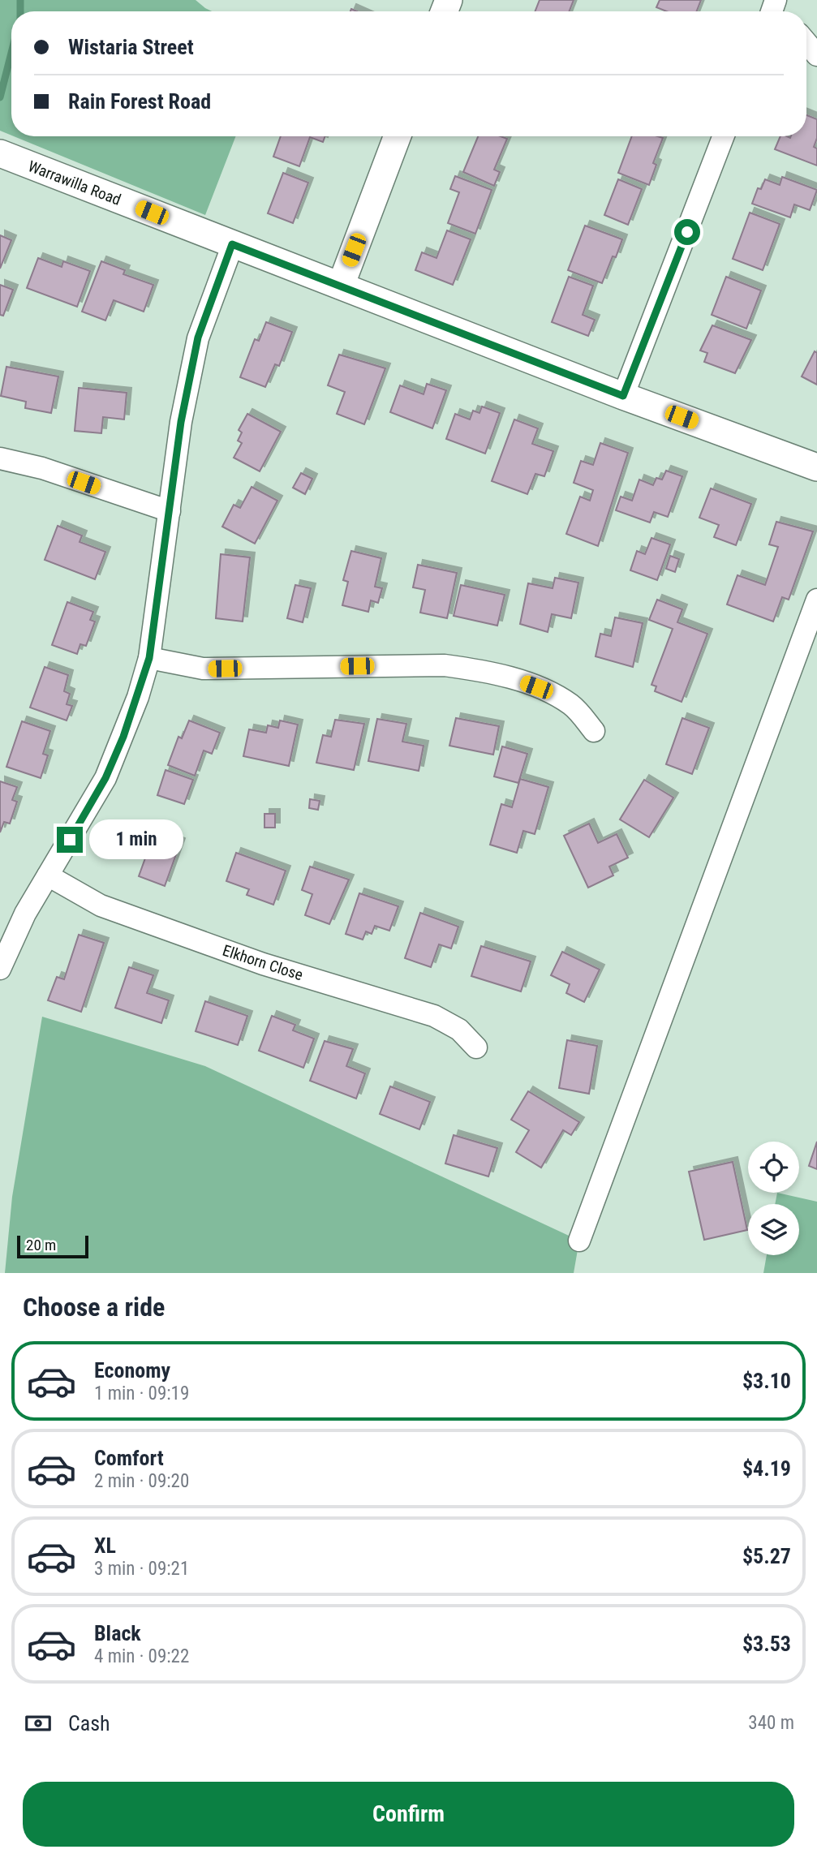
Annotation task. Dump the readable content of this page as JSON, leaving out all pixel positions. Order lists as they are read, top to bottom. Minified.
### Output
{"streets":{"street":["Warrawilla Road","Elkhorn Close"]},"scale_bar":"20 m","page":{"banner":["Wistaria Street","Rain Forest Road"],"bubble":"1 min","scale":"20 m","heading":"Choose a ride","list":[{"name":"Economy","note":"1 min · 09:19","value":"$3.10"},{"name":"Comfort","note":"2 min · 09:20","value":"$4.19"},{"name":"XL","note":"3 min · 09:21","value":"$5.27"},{"name":"Black","note":"4 min · 09:22","value":"$3.53"}],"pay":["Cash","340 m"],"buttons":"Confirm"}}
